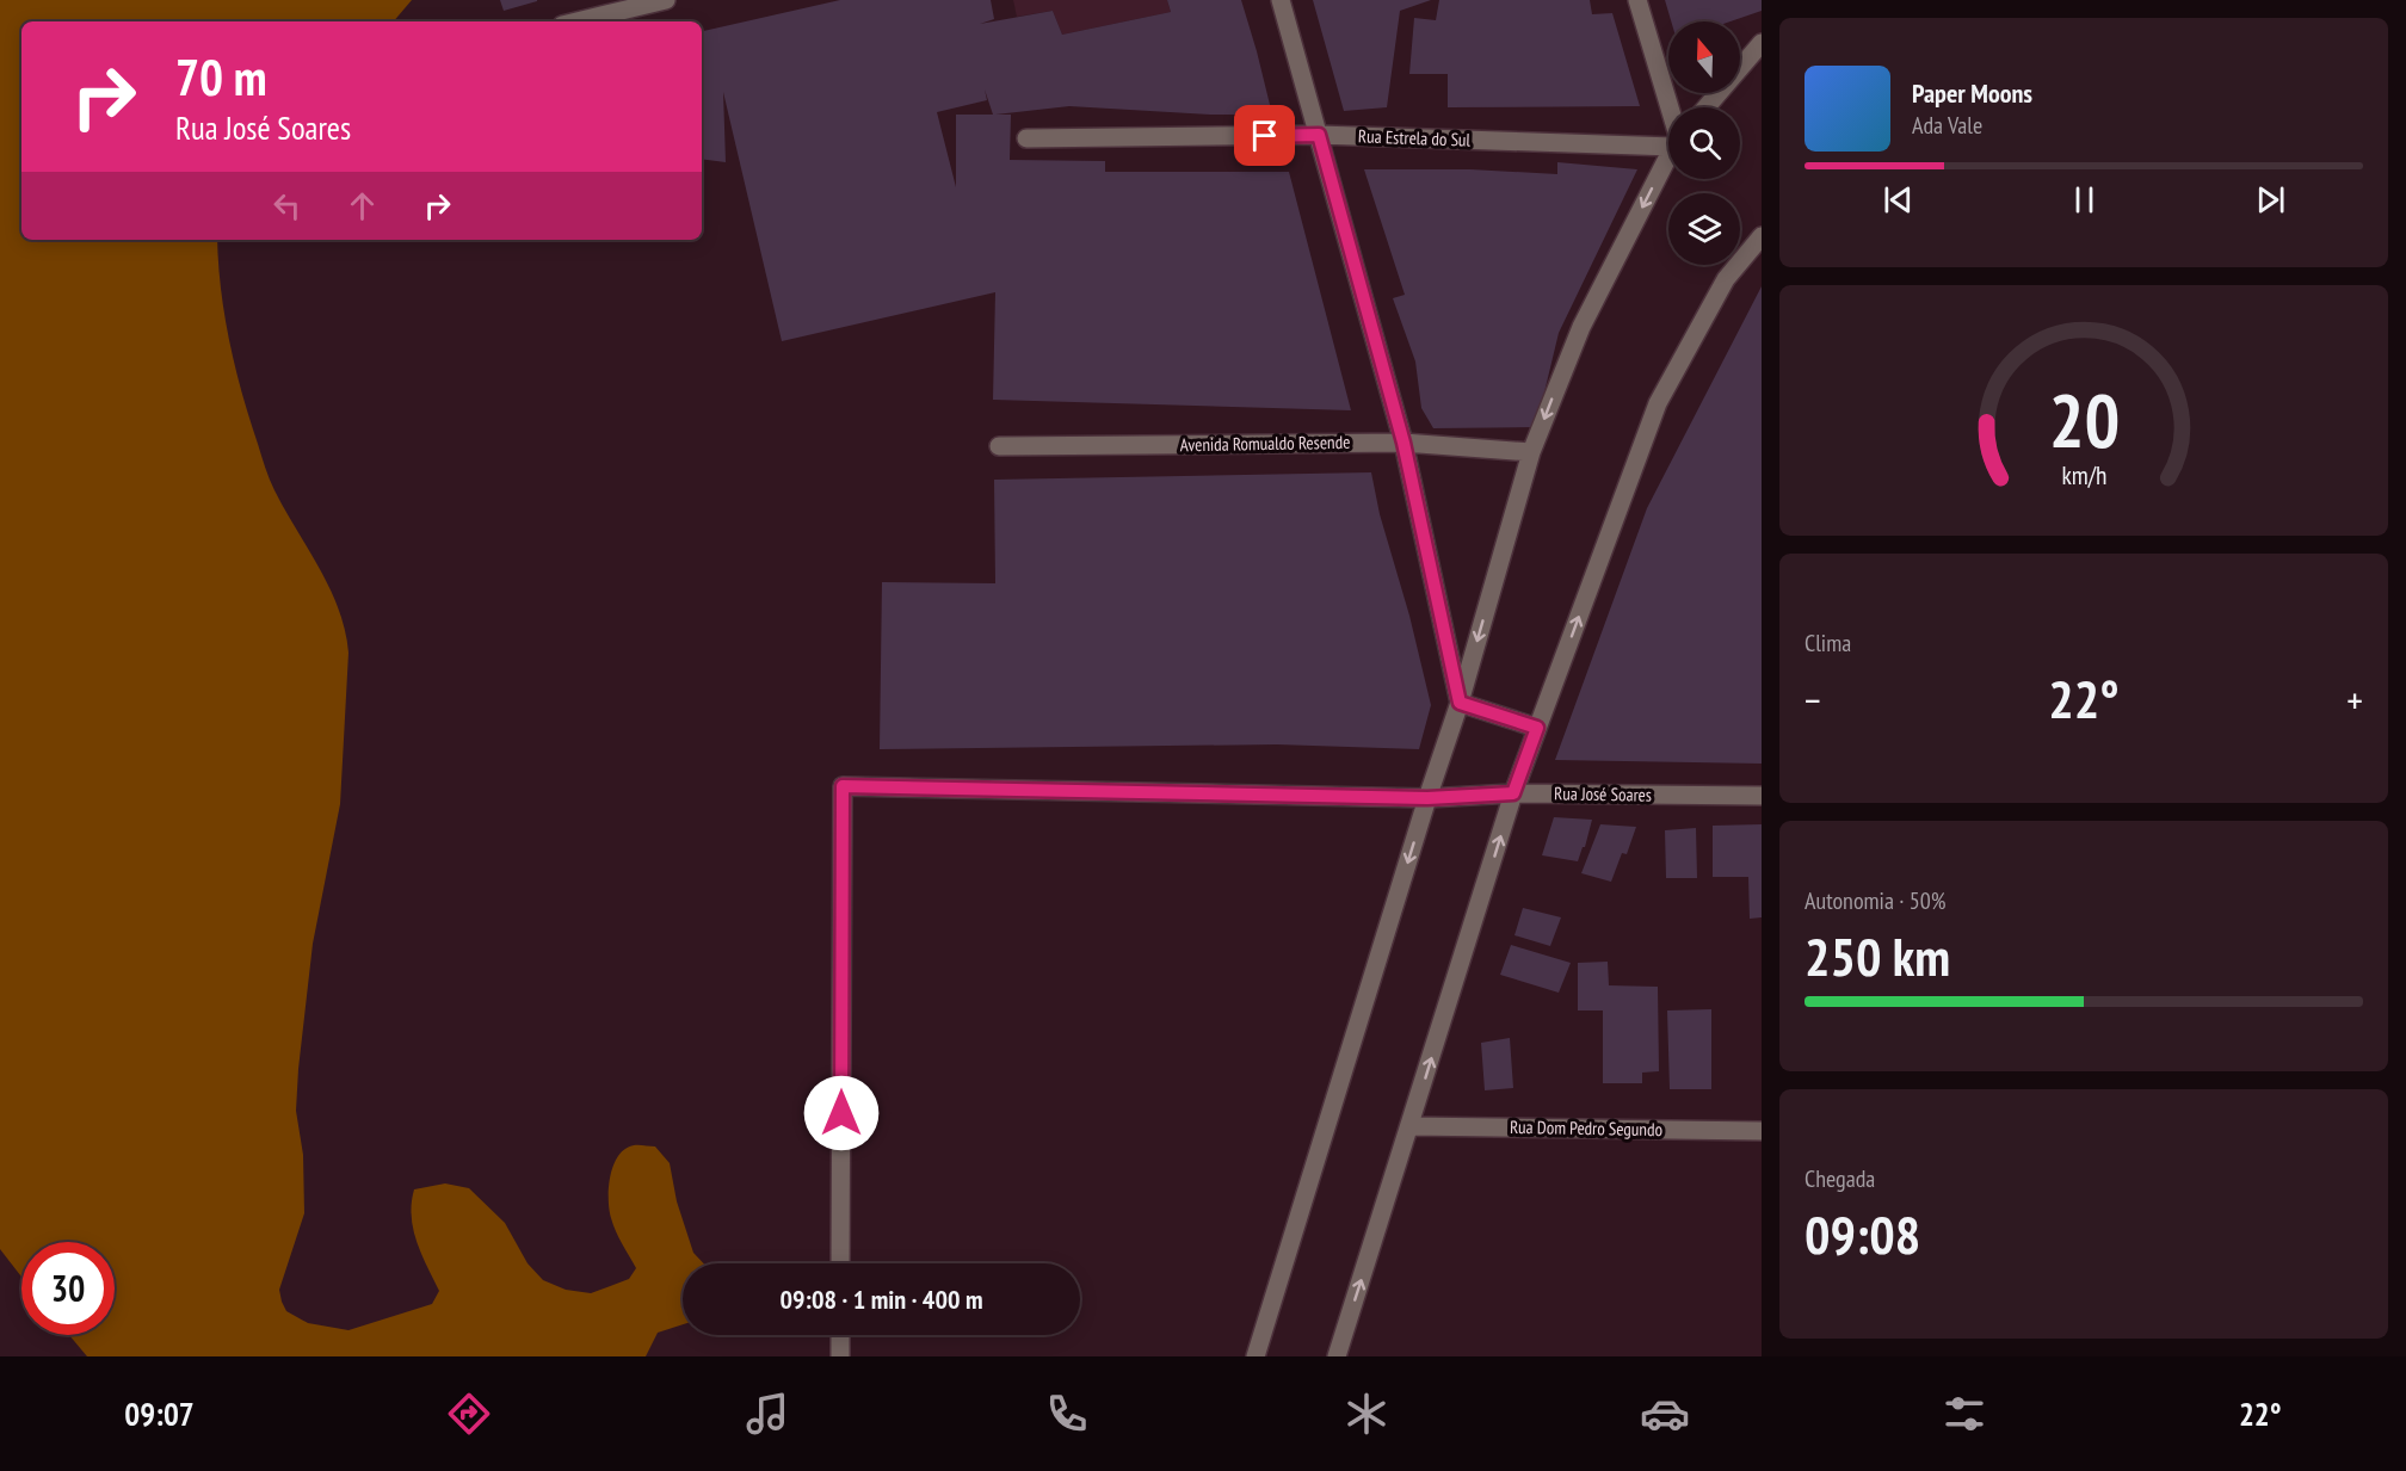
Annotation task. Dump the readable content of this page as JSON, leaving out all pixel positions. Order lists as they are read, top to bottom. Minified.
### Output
{"streets":{"street":["Rua Estrela do Sul","Avenida Romualdo Resende","Rua José Soares","Rua Dom Pedro Segundo"]},"north":"top","page":{"turn":["70 m","Rua José Soares"],"song":["Paper Moons","Ada Vale"],"tile":["Clima",["Autonomia · 50%","250 km"],["Chegada","09:08"]],"heat":["−","22°","+"],"limit":"30","trip":"09:08 · 1 min · 400 m","tabs":["09:07","22°"],"gauge":["20","km/h"]}}
